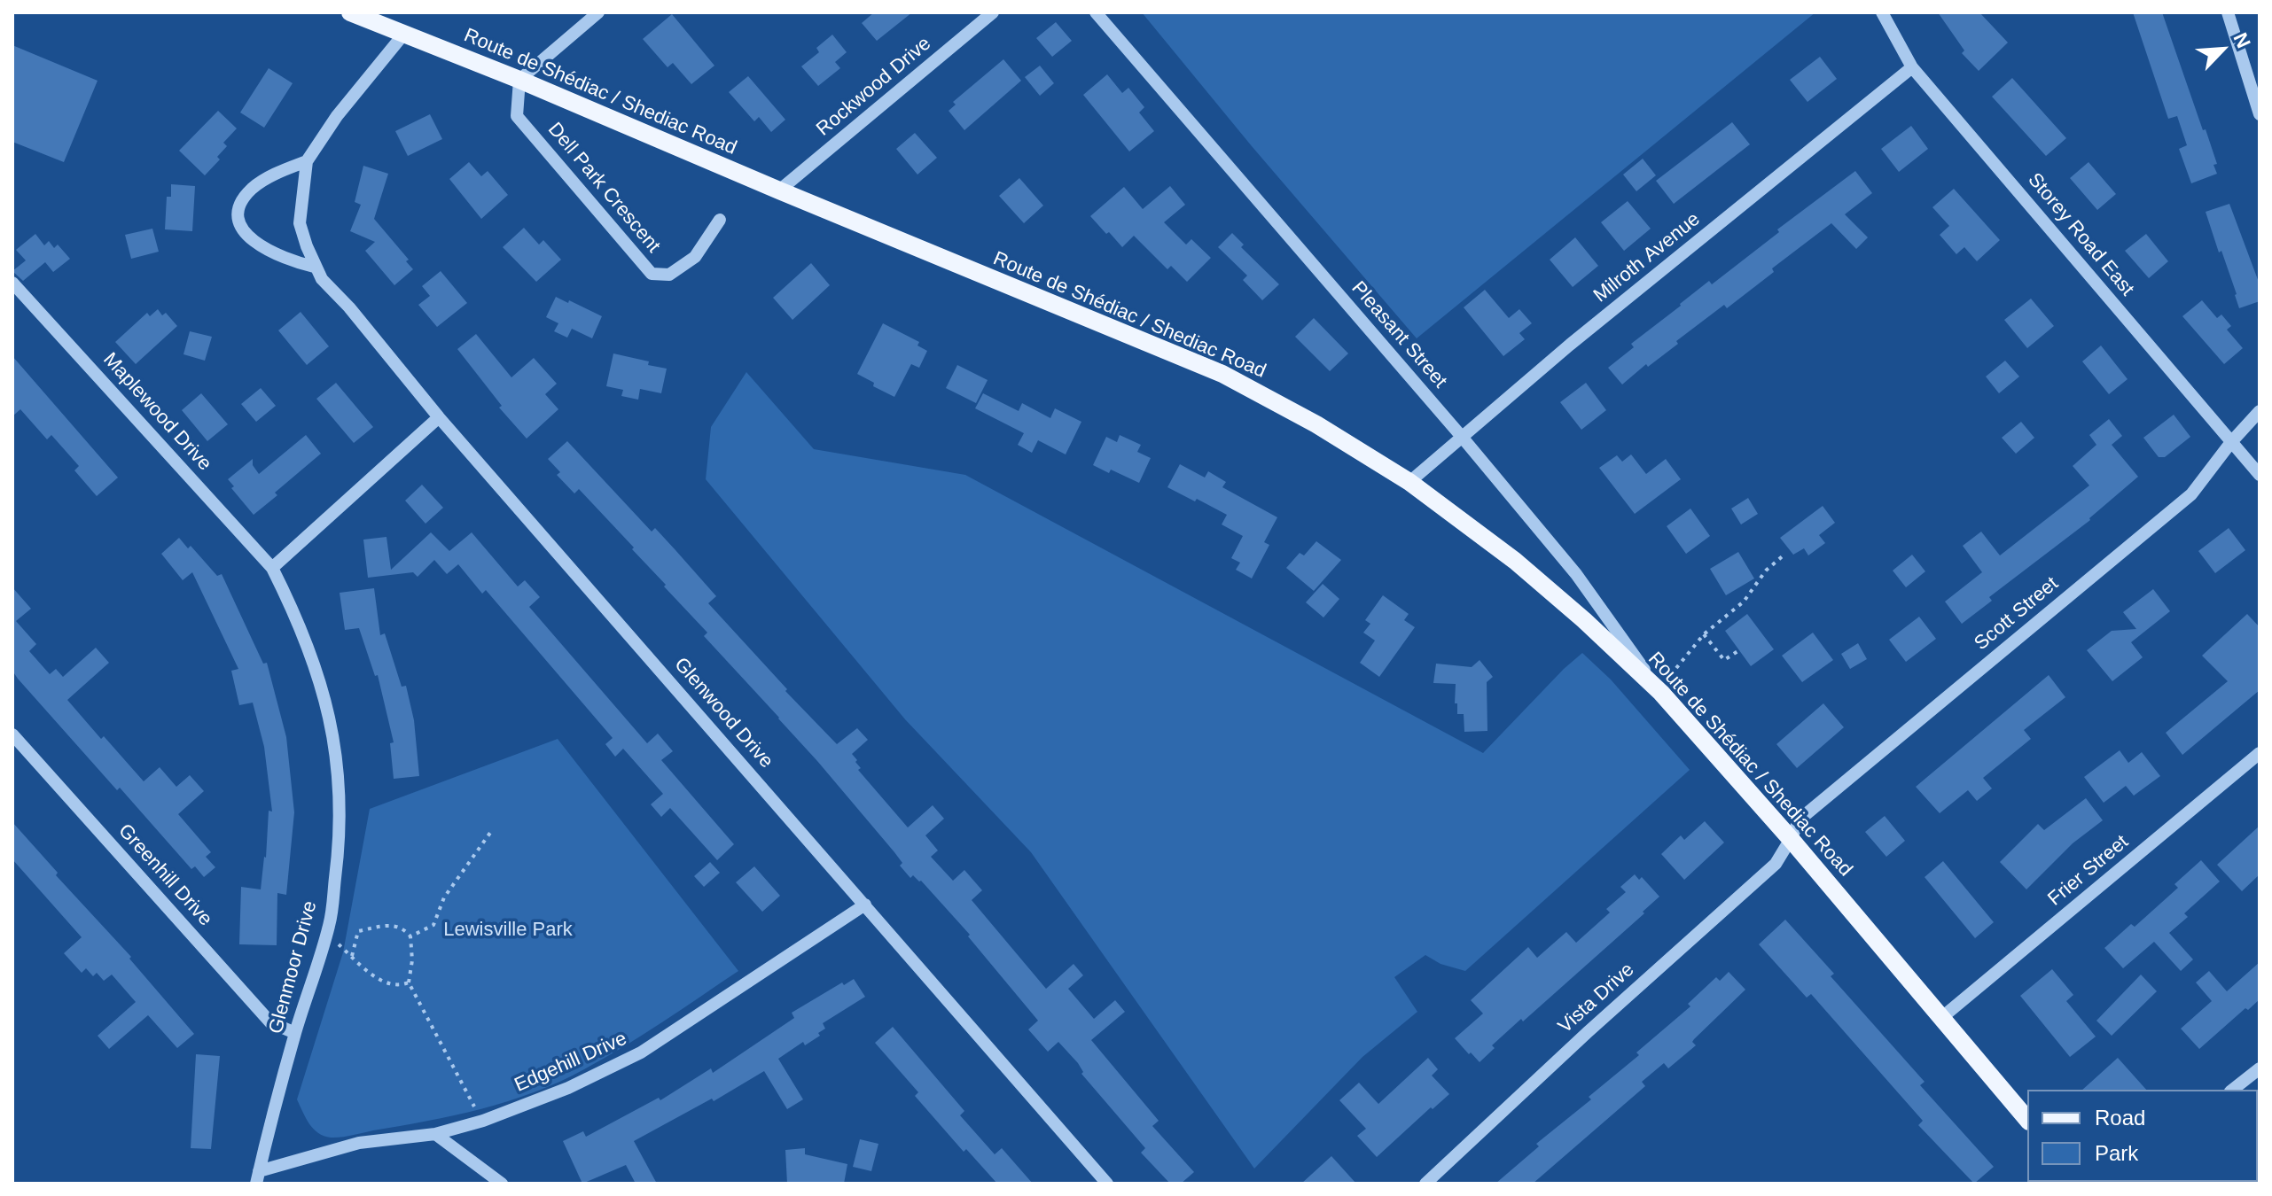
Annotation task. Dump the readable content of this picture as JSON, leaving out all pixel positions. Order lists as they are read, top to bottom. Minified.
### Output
{"streets":{"main road":["Route de Shédiac / Shediac Road"],"street":["Rockwood Drive","Dell Park Crescent","Storey Road East","Milroth Avenue","Pleasant Street","Maplewood Drive","Scott Street","Glenwood Drive","Frier Street","Greenhill Drive","Glenmoor Drive","Vista Drive","Edgehill Drive"]},"crossings":[["Rockwood Drive","Route de Shédiac / Shediac Road"],["Route de Shédiac / Shediac Road","Dell Park Crescent"],["Route de Shédiac / Shediac Road","Milroth Avenue"],["Route de Shédiac / Shediac Road","Pleasant Street"],["Route de Shédiac / Shediac Road","Scott Street"],["Route de Shédiac / Shediac Road","Glenwood Drive"],["Route de Shédiac / Shediac Road","Frier Street"],["Route de Shédiac / Shediac Road","Vista Drive"],["Storey Road East","Milroth Avenue"],["Storey Road East","Scott Street"],["Milroth Avenue","Pleasant Street"],["Maplewood Drive","Glenmoor Drive"],["Scott Street","Vista Drive"],["Glenwood Drive","Edgehill Drive"],["Greenhill Drive","Glenmoor Drive"],["Glenmoor Drive","Edgehill Drive"]],"parks":["Lewisville Park"],"legend":["Road","Park"],"north":"top right"}
